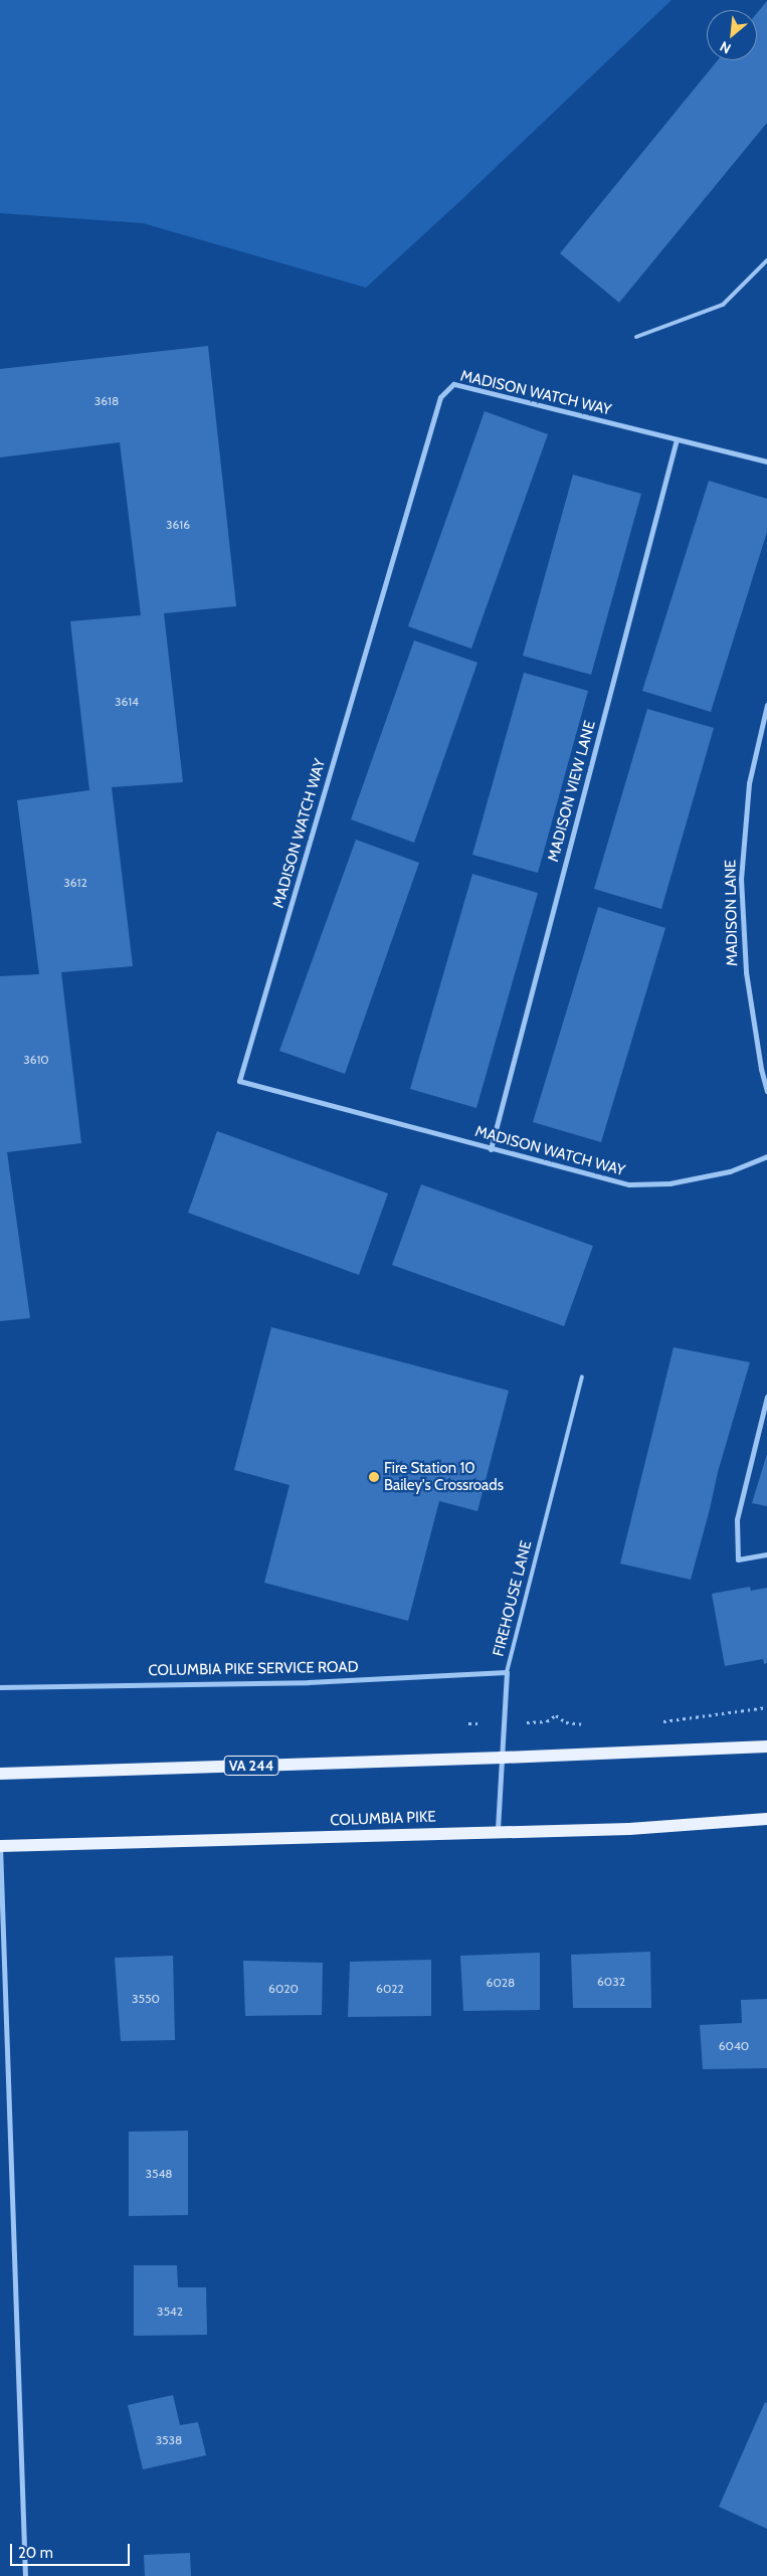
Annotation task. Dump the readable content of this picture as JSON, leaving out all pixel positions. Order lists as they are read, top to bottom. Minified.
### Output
{"streets":{"main road":["VA 244","COLUMBIA PIKE"],"street":["MADISON WATCH WAY","MADISON VIEW LANE","MADISON LANE","FIREHOUSE LANE","COLUMBIA PIKE SERVICE ROAD"]},"crossings":[["MADISON WATCH WAY","MADISON VIEW LANE"],["FIREHOUSE LANE","COLUMBIA PIKE SERVICE ROAD"],["FIREHOUSE LANE","VA 244"],["FIREHOUSE LANE","COLUMBIA PIKE"]],"places":["Fire Station 10 Bailey's Crossroads"],"house_numbers":["3618","3616","3614","3612","3610","6032","6028","6020","6022","3550","6040","3548","3542","3538"],"scale_bar":"20 m","north":"bottom left"}
